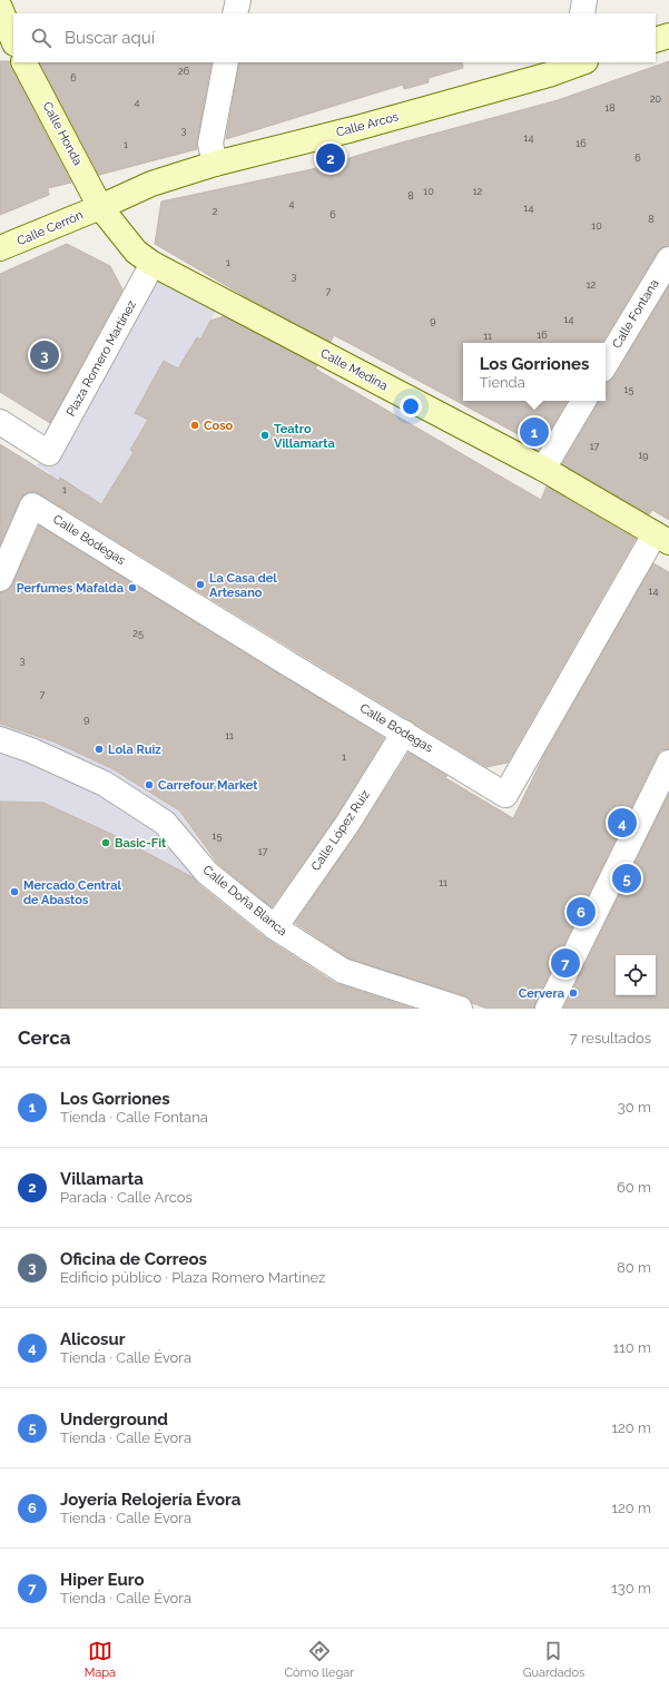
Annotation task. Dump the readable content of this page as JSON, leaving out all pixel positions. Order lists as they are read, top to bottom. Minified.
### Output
{"streets":{"street":["Calle Arcos","Calle Honda","Calle Cerrón","Calle Fontana","Plaza Romero Martínez","Calle Medina","Calle Bodegas","Calle López Ruiz","Calle Doña Blanca"]},"crossings":[["Calle Arcos","Calle Honda"],["Calle Arcos","Calle Cerrón"],["Calle Arcos","Calle Medina"],["Calle Honda","Calle Cerrón"],["Calle Honda","Calle Medina"],["Calle Cerrón","Calle Medina"],["Plaza Romero Martínez","Calle Medina"],["Calle Medina","Calle Bodegas"],["Calle Bodegas","Calle López Ruiz"],["Calle López Ruiz","Calle Doña Blanca"]],"places":["Coso","Teatro Villamarta","La Casa del Artesano","Perfumes Mafalda","Lola Ruiz","Carrefour Market","Basic-Fit","Mercado Central de Abastos","Cervera"],"house_numbers":["26","6","20","4","18","3","14","16","1","6","10","12","8","4","14","2","6","8","10","1","3","12","7","14","9","16","11","15","17","19","1","14","25","3","7","9","11","1","15","17","11"],"page":{"search":"Buscar aquí","pins":["2","3","1","4","5","6","7"],"popup":["Los Gorriones","Tienda"],"heading":["Cerca","7 resultados"],"list":[{"mark":"1","name":"Los Gorriones","note":"Tienda · Calle Fontana","value":"30 m"},{"mark":"2","name":"Villamarta","note":"Parada · Calle Arcos","value":"60 m"},{"mark":"3","name":"Oficina de Correos","note":"Edificio público · Plaza Romero Martínez","value":"80 m"},{"mark":"4","name":"Alicosur","note":"Tienda · Calle Évora","value":"110 m"},{"mark":"5","name":"Underground","note":"Tienda · Calle Évora","value":"120 m"},{"mark":"6","name":"Joyería Relojería Évora","note":"Tienda · Calle Évora","value":"120 m"},{"mark":"7","name":"Hiper Euro","note":"Tienda · Calle Évora","value":"130 m"}],"nav":["Mapa","Cómo llegar","Guardados"]}}
